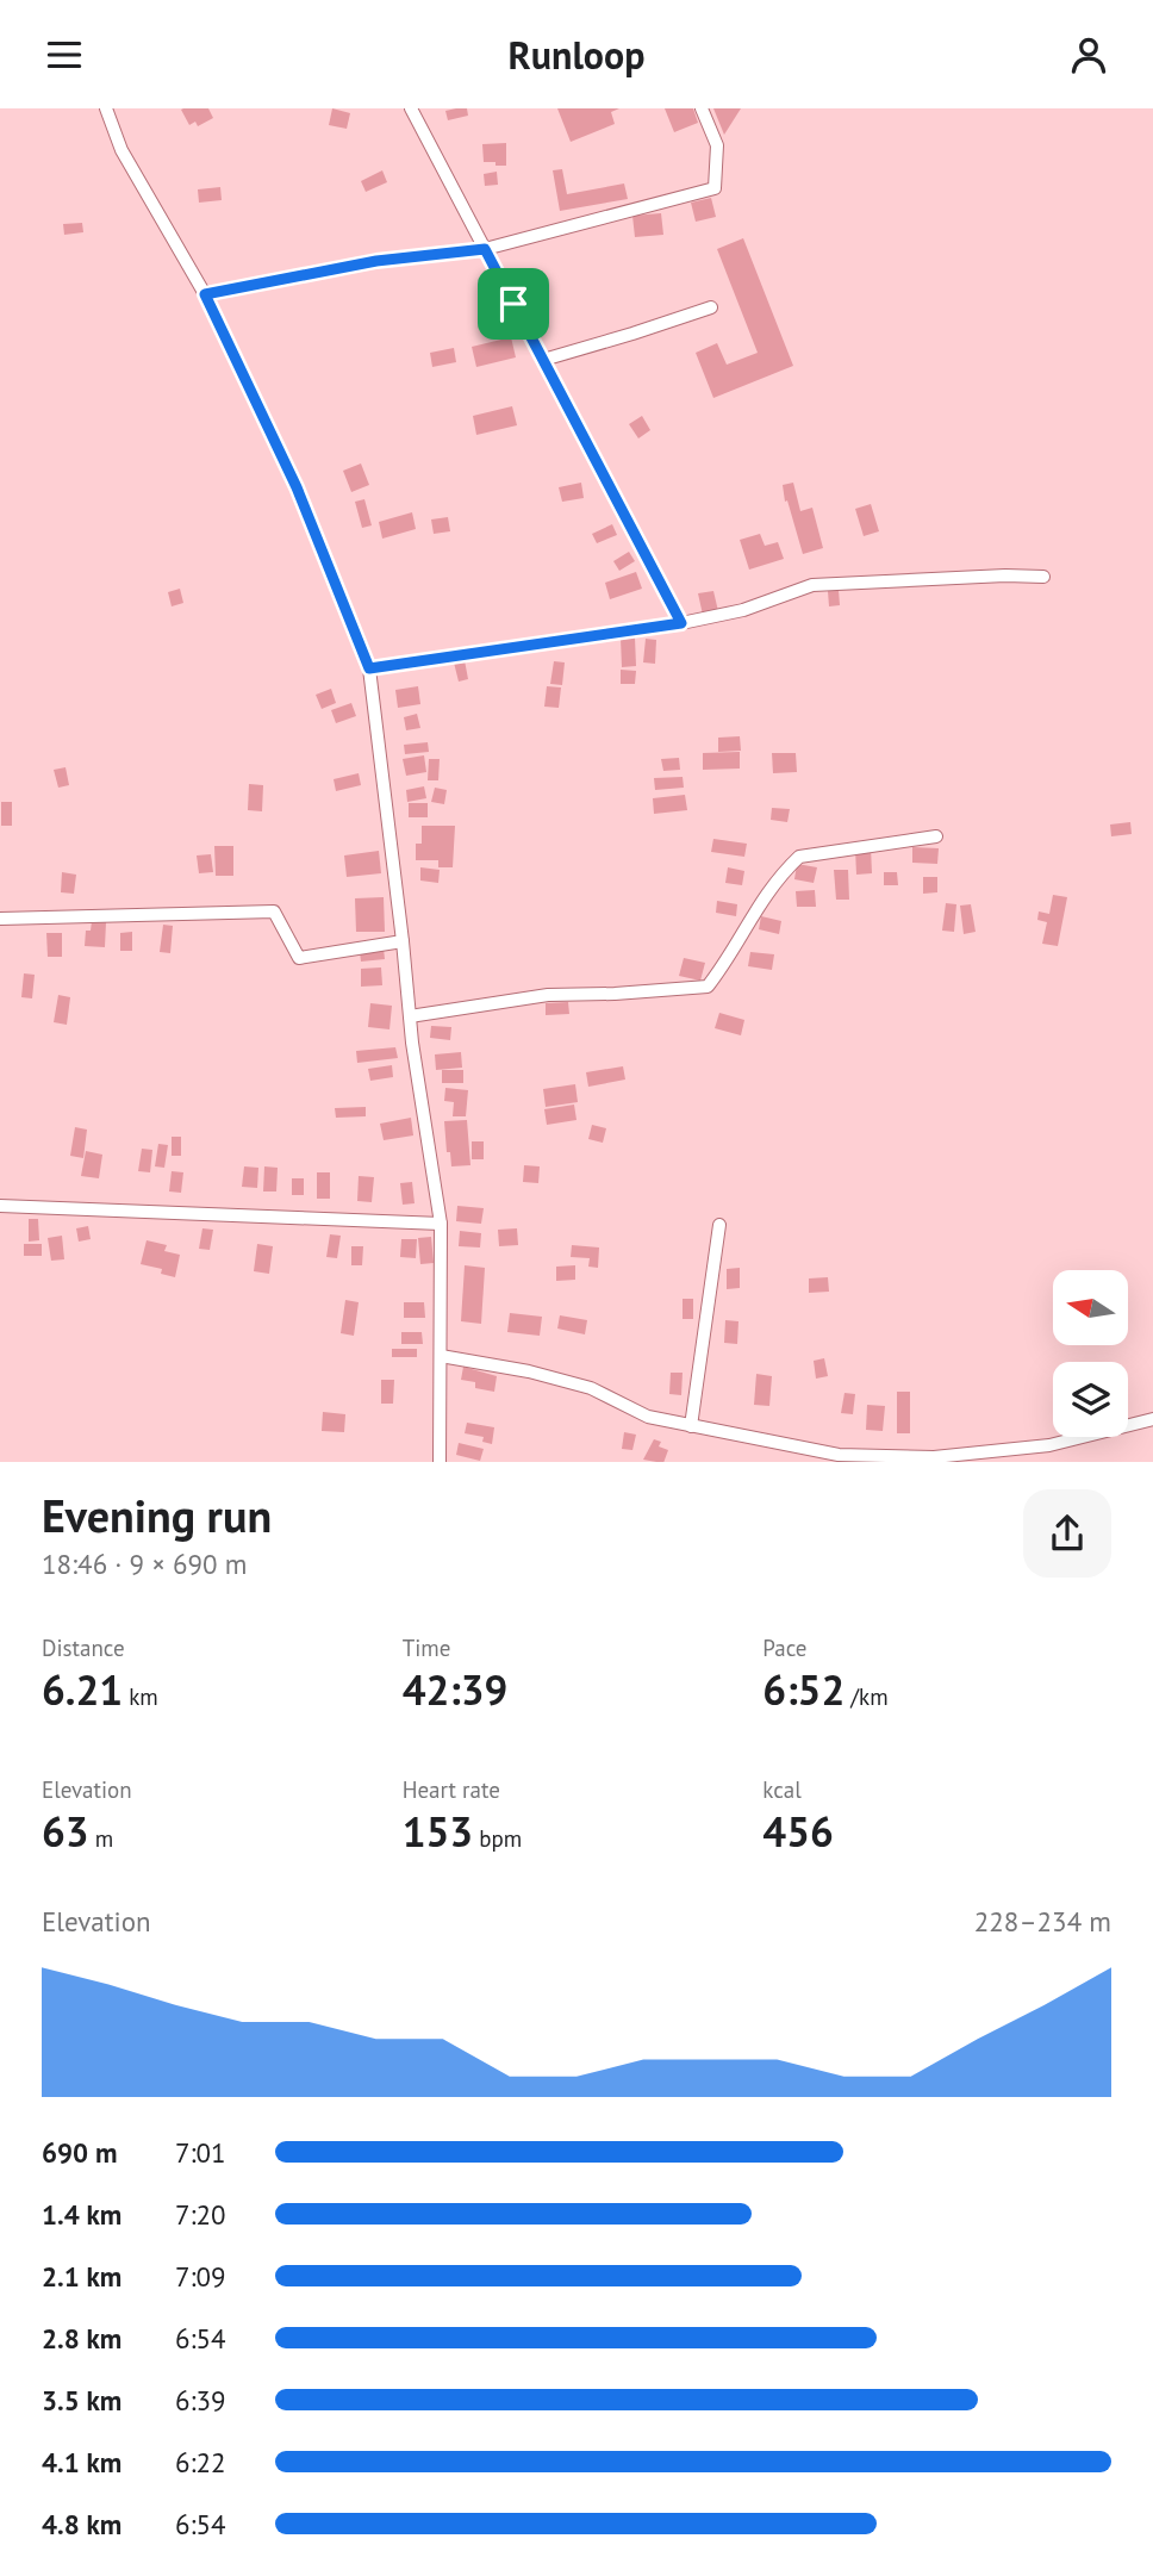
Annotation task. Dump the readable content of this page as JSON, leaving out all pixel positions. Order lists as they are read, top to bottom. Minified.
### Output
{"north":"left","page":{"header":"Runloop","heading":["Evening run","18:46 · 9 × 690 m"],"stats":[["Distance","6.21 km"],["Time","42:39"],["Pace","6:52 /km"],["Elevation","63 m"],["Heart rate","153 bpm"],["kcal","456"]],"chart":["Elevation","228–234 m"],"list":[{"name":"690 m","note":"7:01"},{"name":"1.4 km","note":"7:20"},{"name":"2.1 km","note":"7:09"},{"name":"2.8 km","note":"6:54"},{"name":"3.5 km","note":"6:39"},{"name":"4.1 km","note":"6:22"},{"name":"4.8 km","note":"6:54"}]}}
